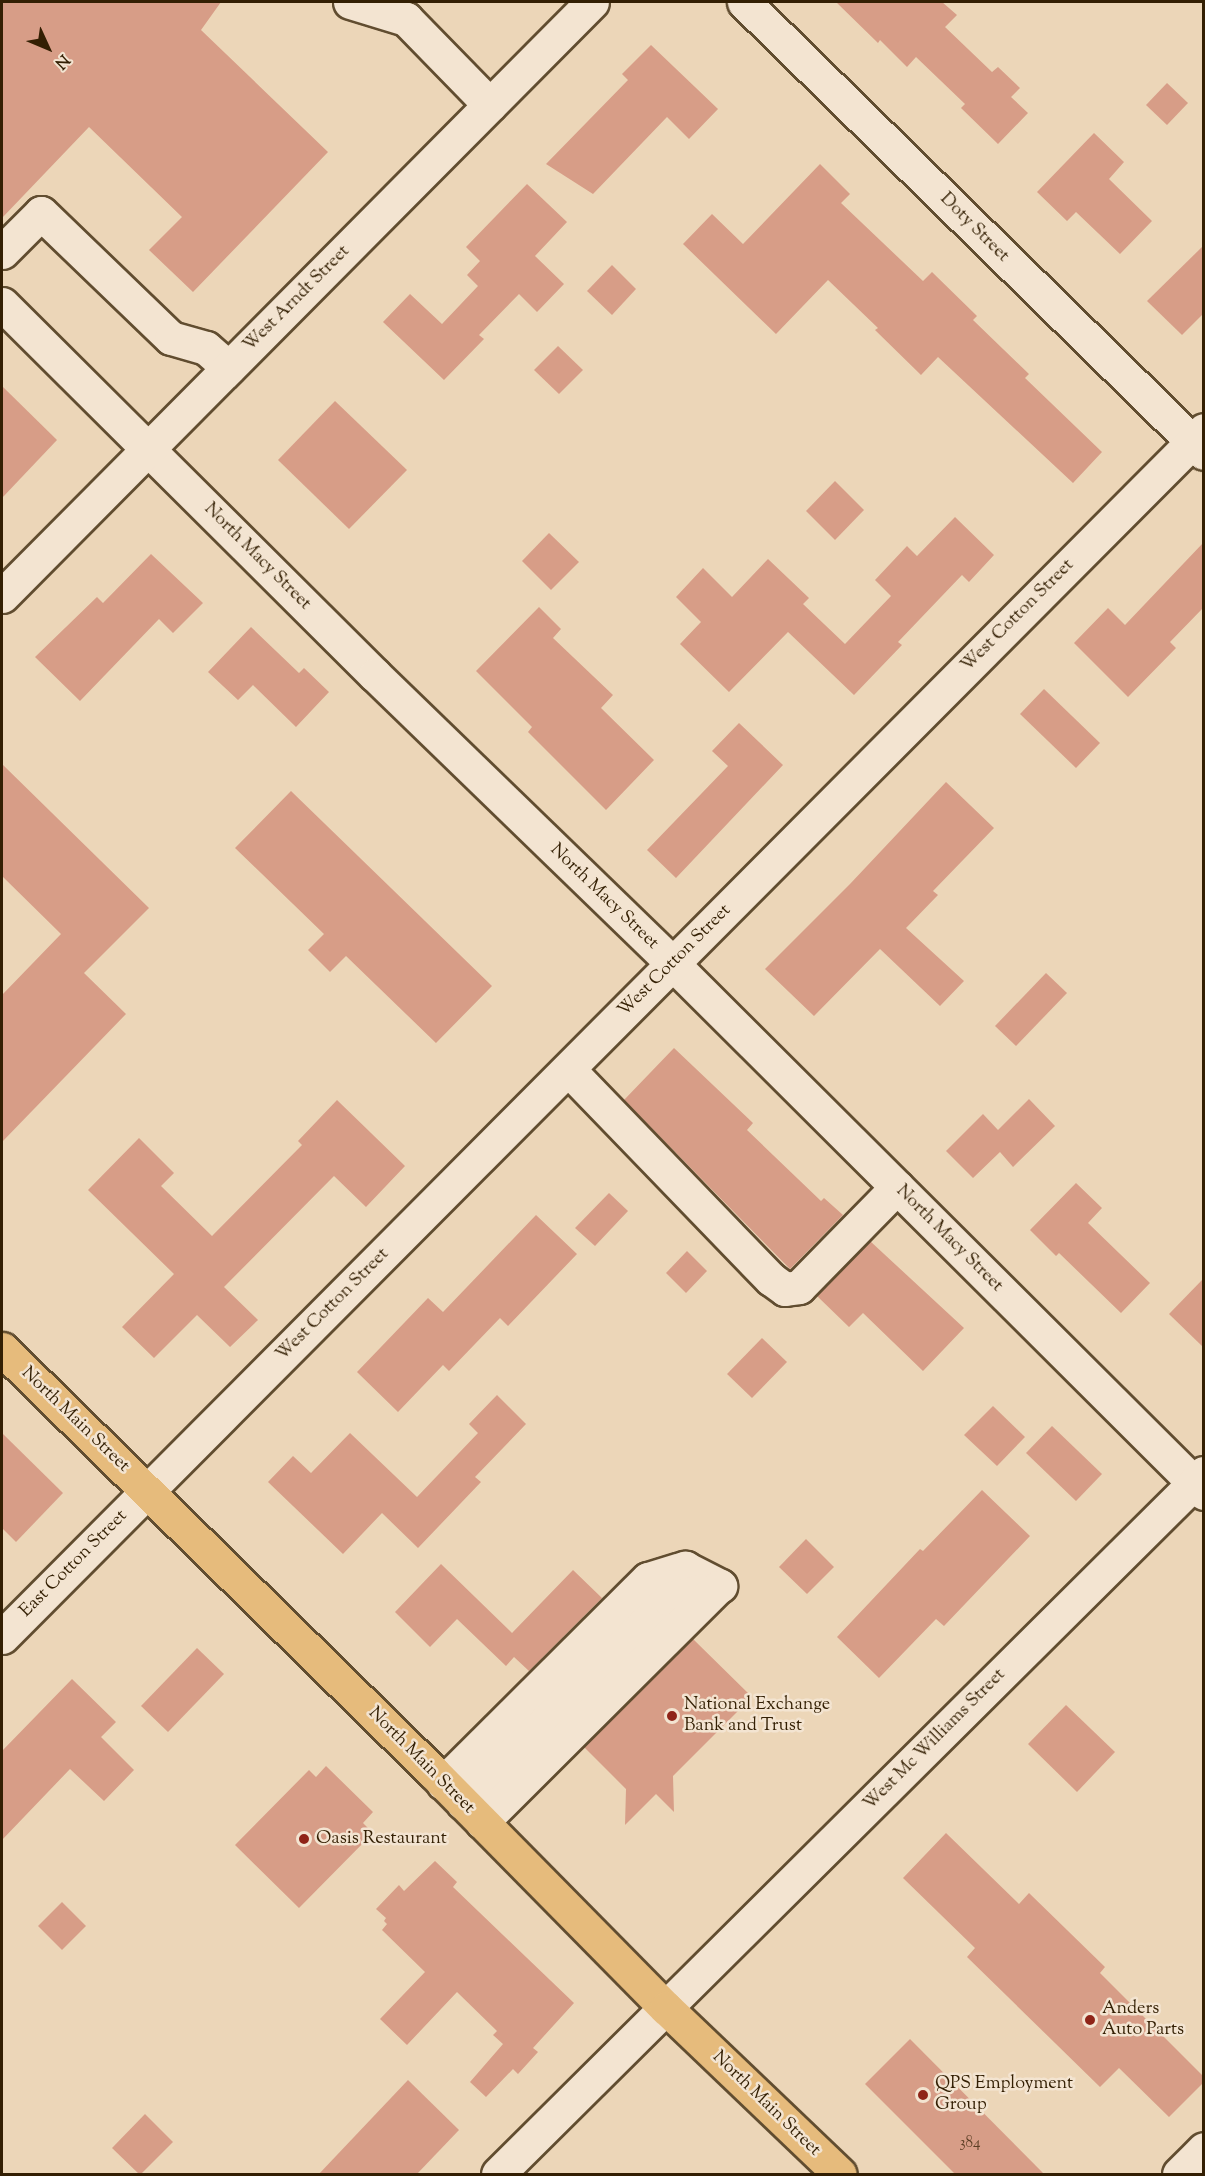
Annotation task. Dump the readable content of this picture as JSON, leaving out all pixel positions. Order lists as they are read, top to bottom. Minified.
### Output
{"streets":{"main road":["North Main Street"],"street":["Doty Street","West Arndt Street","North Macy Street","West Cotton Street","East Cotton Street","West Mc Williams Street"]},"crossings":[["Doty Street","West Cotton Street"],["West Arndt Street","North Macy Street"],["North Macy Street","West Cotton Street"],["North Macy Street","West Mc Williams Street"],["West Cotton Street","North Main Street"],["West Cotton Street","East Cotton Street"],["North Main Street","East Cotton Street"],["North Main Street","West Mc Williams Street"]],"places":["National Exchange Bank and Trust","Oasis Restaurant","Anders Auto Parts","QPS Employment Group"],"house_numbers":["384"],"north":"bottom right"}
